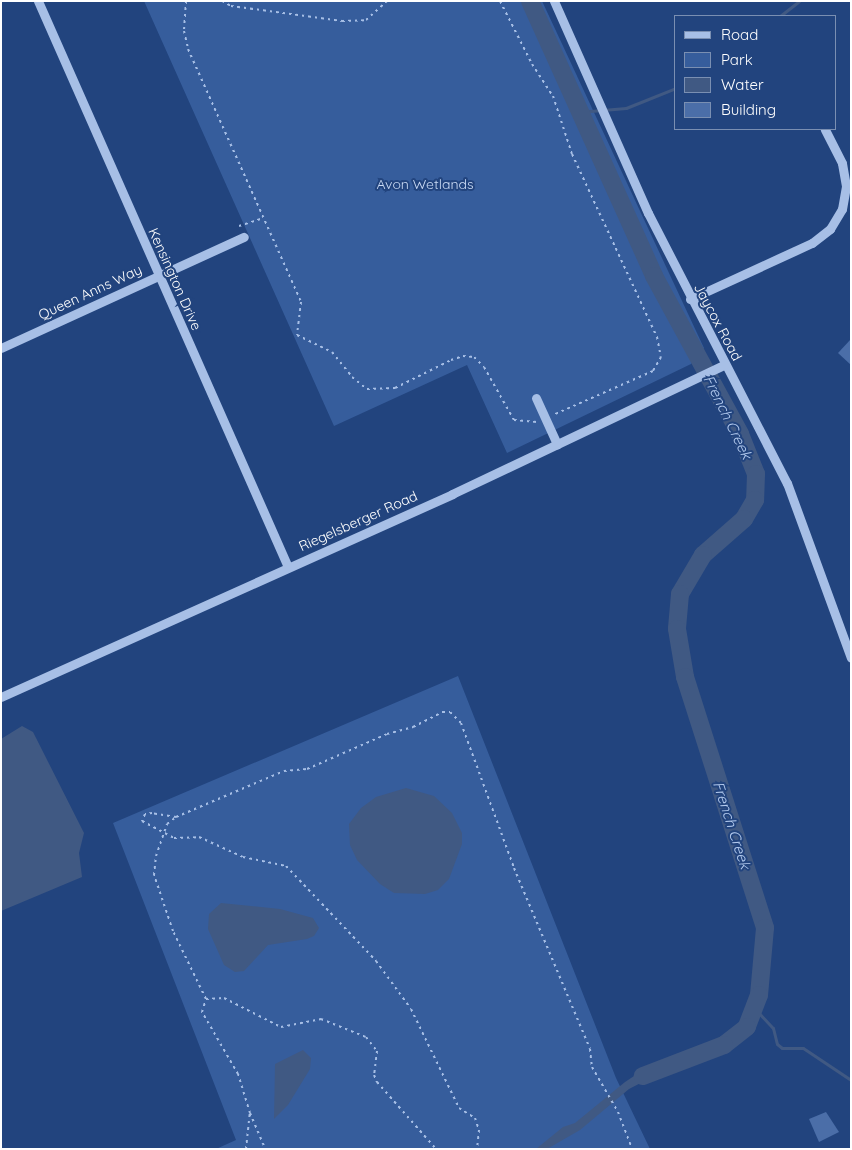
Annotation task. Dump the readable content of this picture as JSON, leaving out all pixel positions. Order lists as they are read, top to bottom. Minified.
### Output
{"streets":{"street":["Kensington Drive","Queen Anns Way","Jaycox Road","Riegelsberger Road"]},"crossings":[["Kensington Drive","Queen Anns Way"],["Kensington Drive","Riegelsberger Road"],["Jaycox Road","Riegelsberger Road"]],"water":["French Creek"],"parks":["Avon Wetlands"],"legend":["Road","Park","Water","Building"]}
